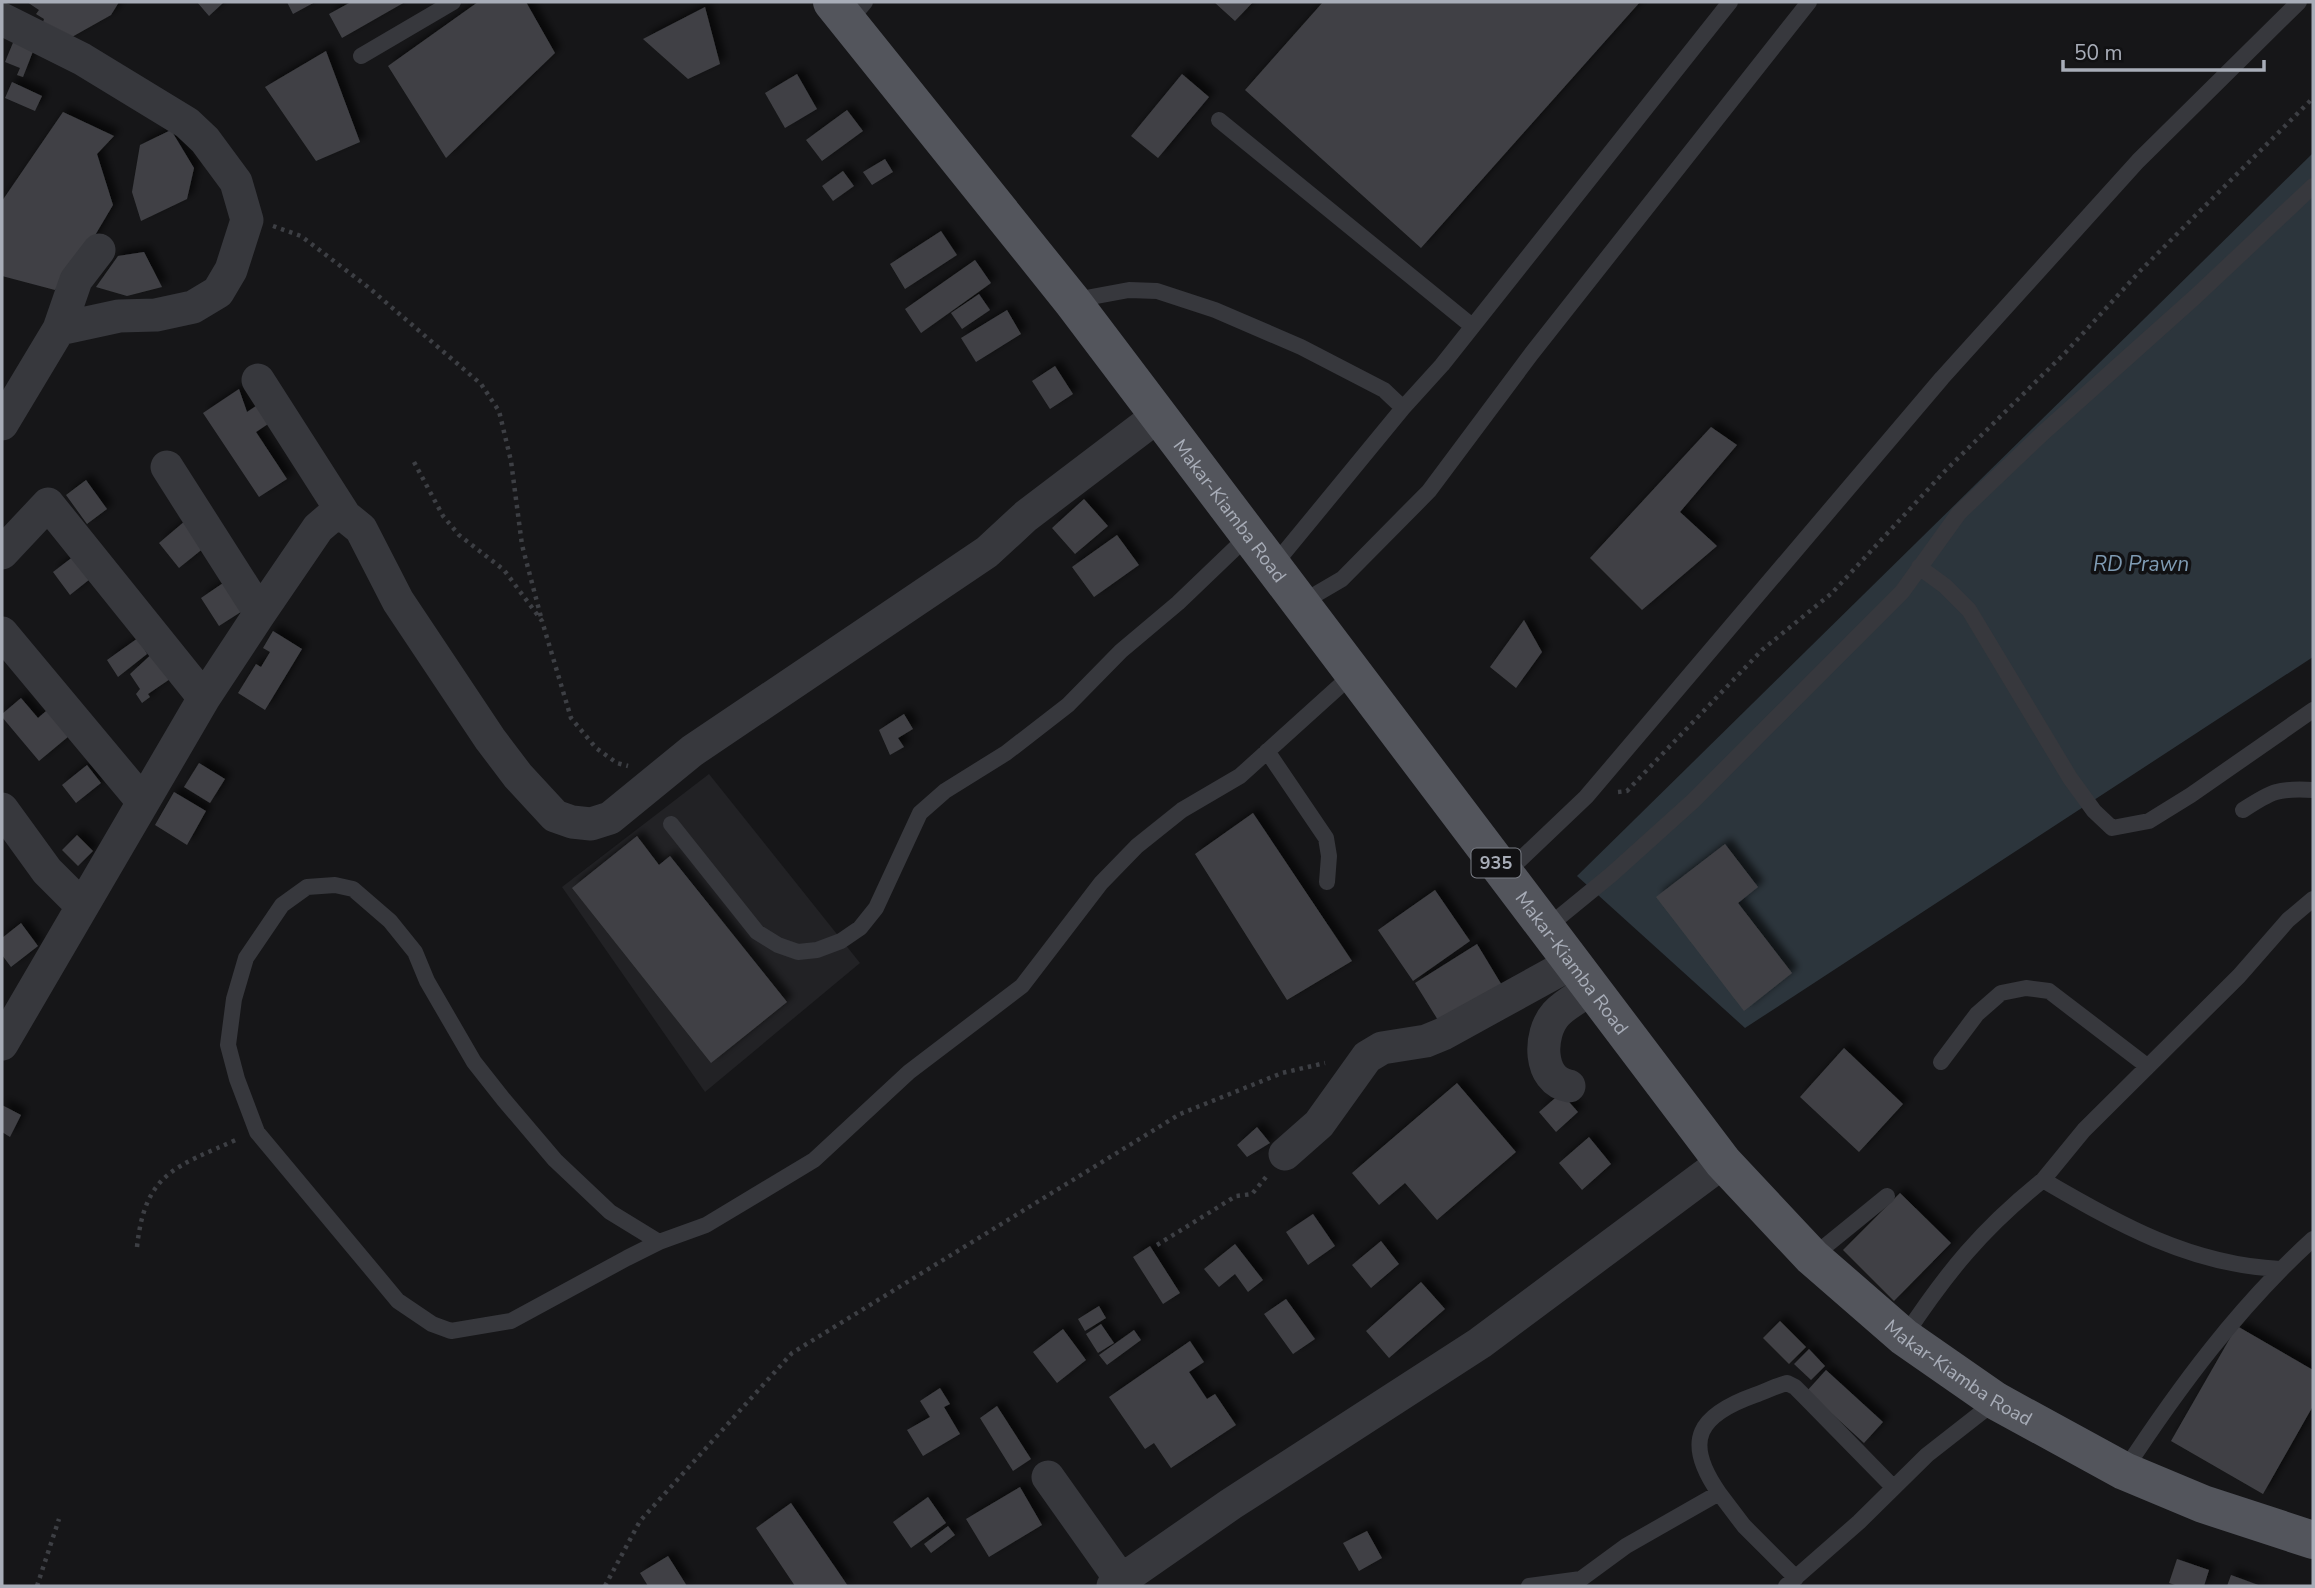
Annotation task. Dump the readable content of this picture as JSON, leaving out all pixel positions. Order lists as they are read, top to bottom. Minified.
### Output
{"streets":{"main road":["Makar-Kiamba Road","935"]},"water":["RD Prawn"],"scale_bar":"50 m"}
